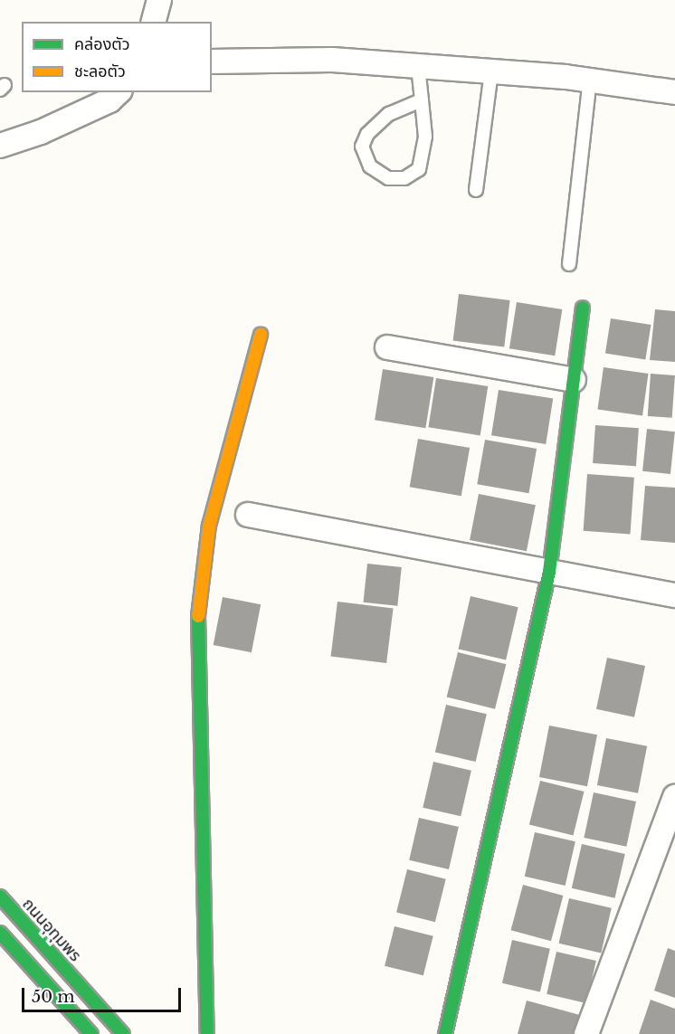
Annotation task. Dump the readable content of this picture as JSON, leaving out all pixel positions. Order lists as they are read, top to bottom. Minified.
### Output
{"streets":{"street":["ถนนอุทุมพร"]},"legend":["คล่องตัว","ชะลอตัว"],"scale_bar":"50 m"}
